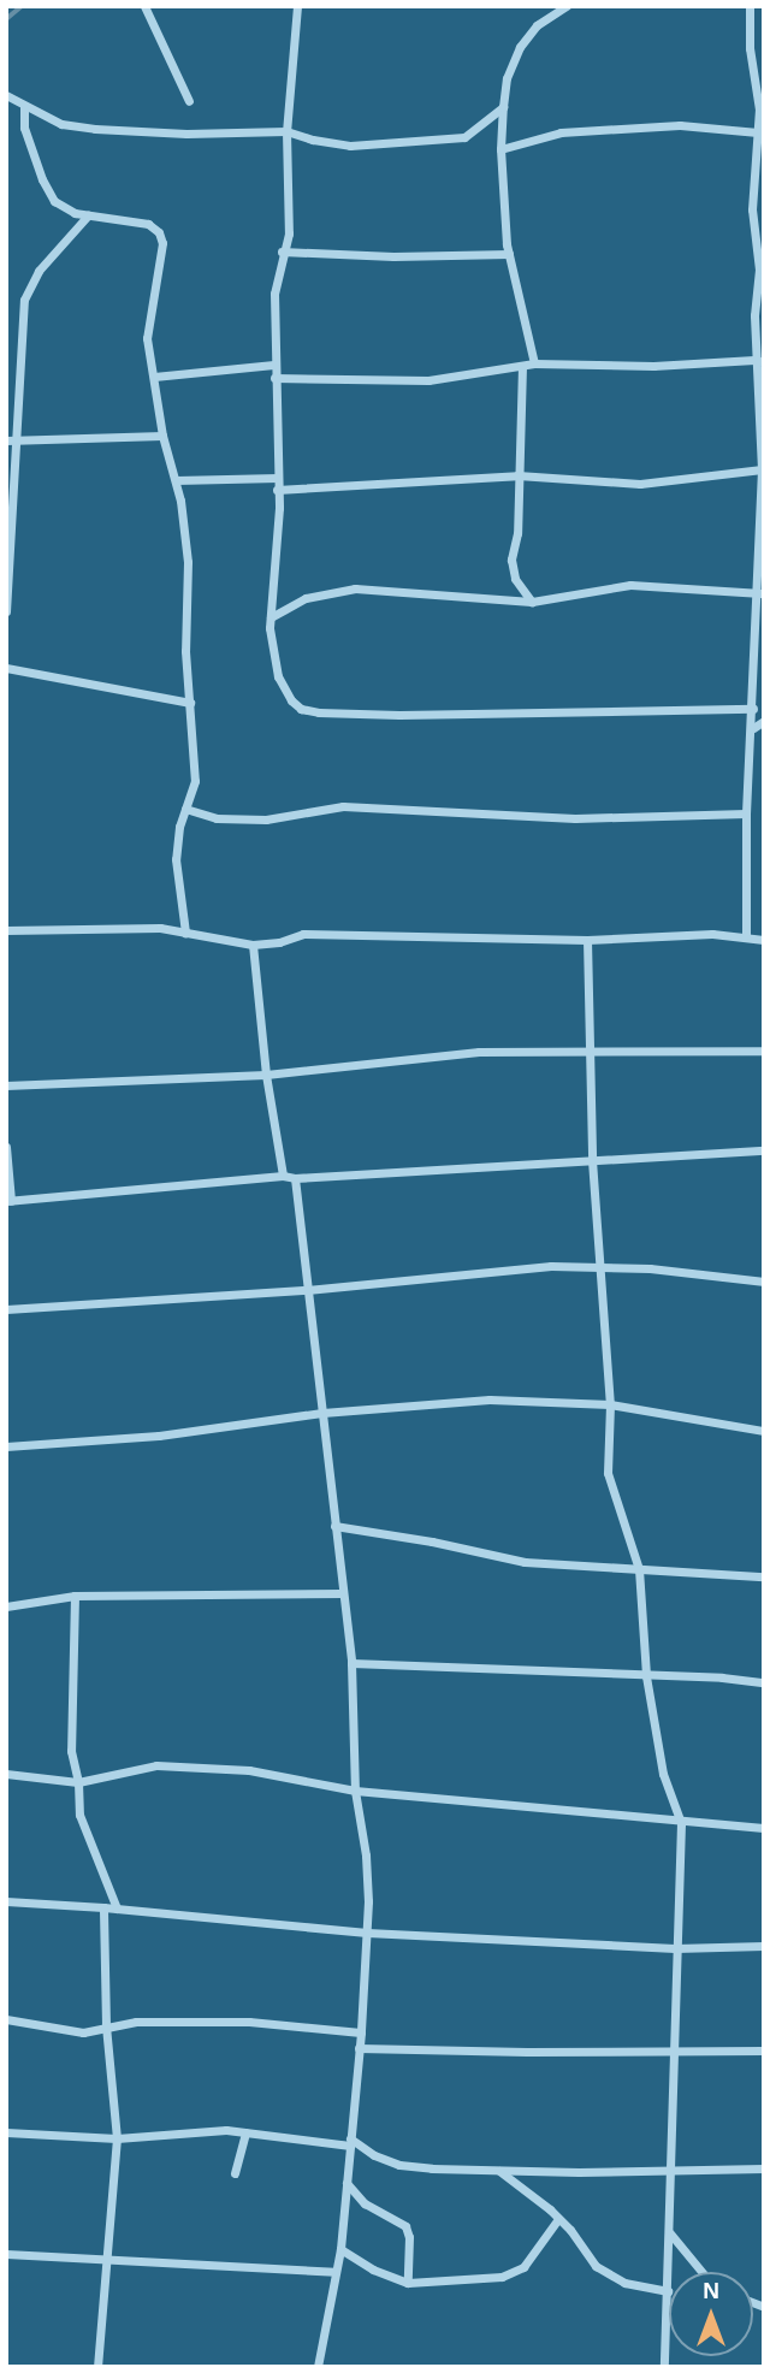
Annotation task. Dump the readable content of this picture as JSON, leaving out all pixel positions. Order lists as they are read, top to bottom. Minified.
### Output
{"north":"top"}
